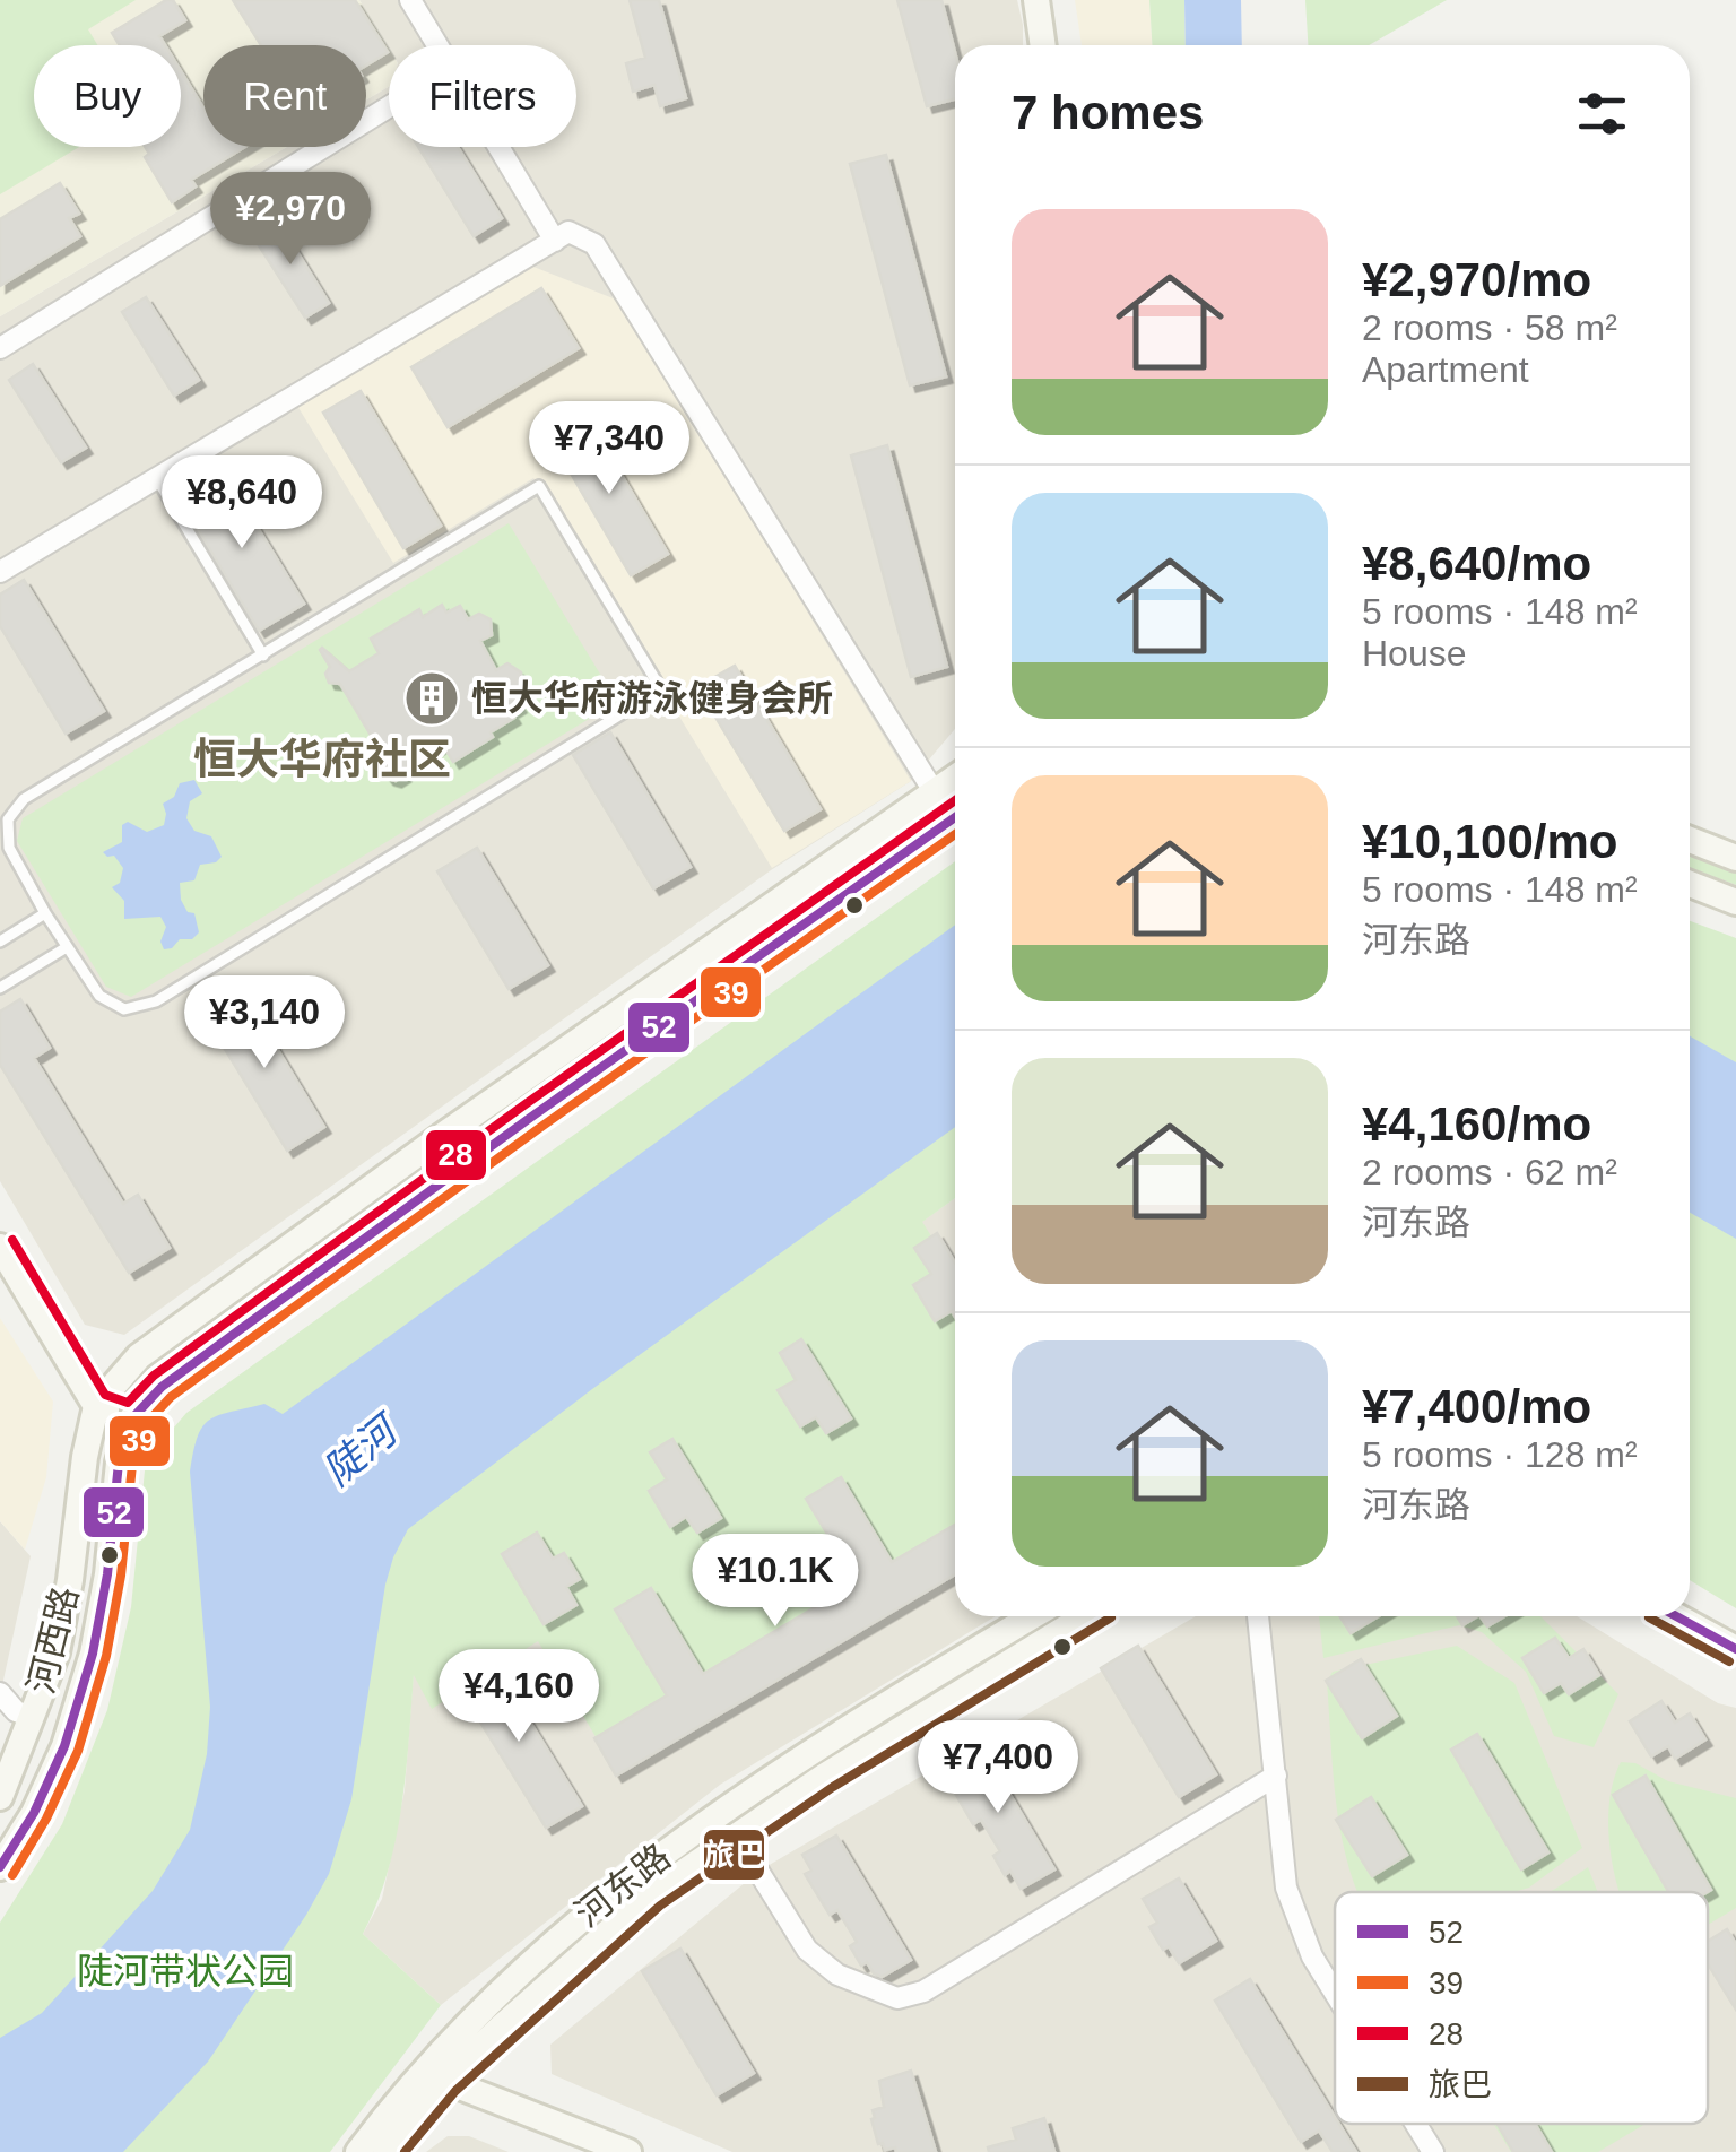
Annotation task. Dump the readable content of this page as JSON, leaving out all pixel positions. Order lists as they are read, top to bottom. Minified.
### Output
{"streets":{"main road":["河西路","河东路"]},"districts":["恒大华府社区"],"water":["陡河"],"parks":["陡河带状公园"],"places":{"building":["恒大华府游泳健身会所"]},"lines":["transit line 28","transit line 52","transit line 39","transit line 旅巴"],"legend":["52","39","28","旅巴"],"page":{"chip":["Buy","Rent","Filters"],"heading":"7 homes","price":["¥2,970","¥7,340","¥8,640","¥3,140","¥10.1K","¥4,160","¥7,400"],"list":[{"name":"¥2,970/mo","note":"2 rooms · 58 m² · Apartment"},{"name":"¥8,640/mo","note":"5 rooms · 148 m² · House"},{"name":"¥10,100/mo","note":"5 rooms · 148 m² · 河东路"},{"name":"¥4,160/mo","note":"2 rooms · 62 m² · 河东路"},{"name":"¥7,400/mo","note":"5 rooms · 128 m² · 河东路"}]}}
